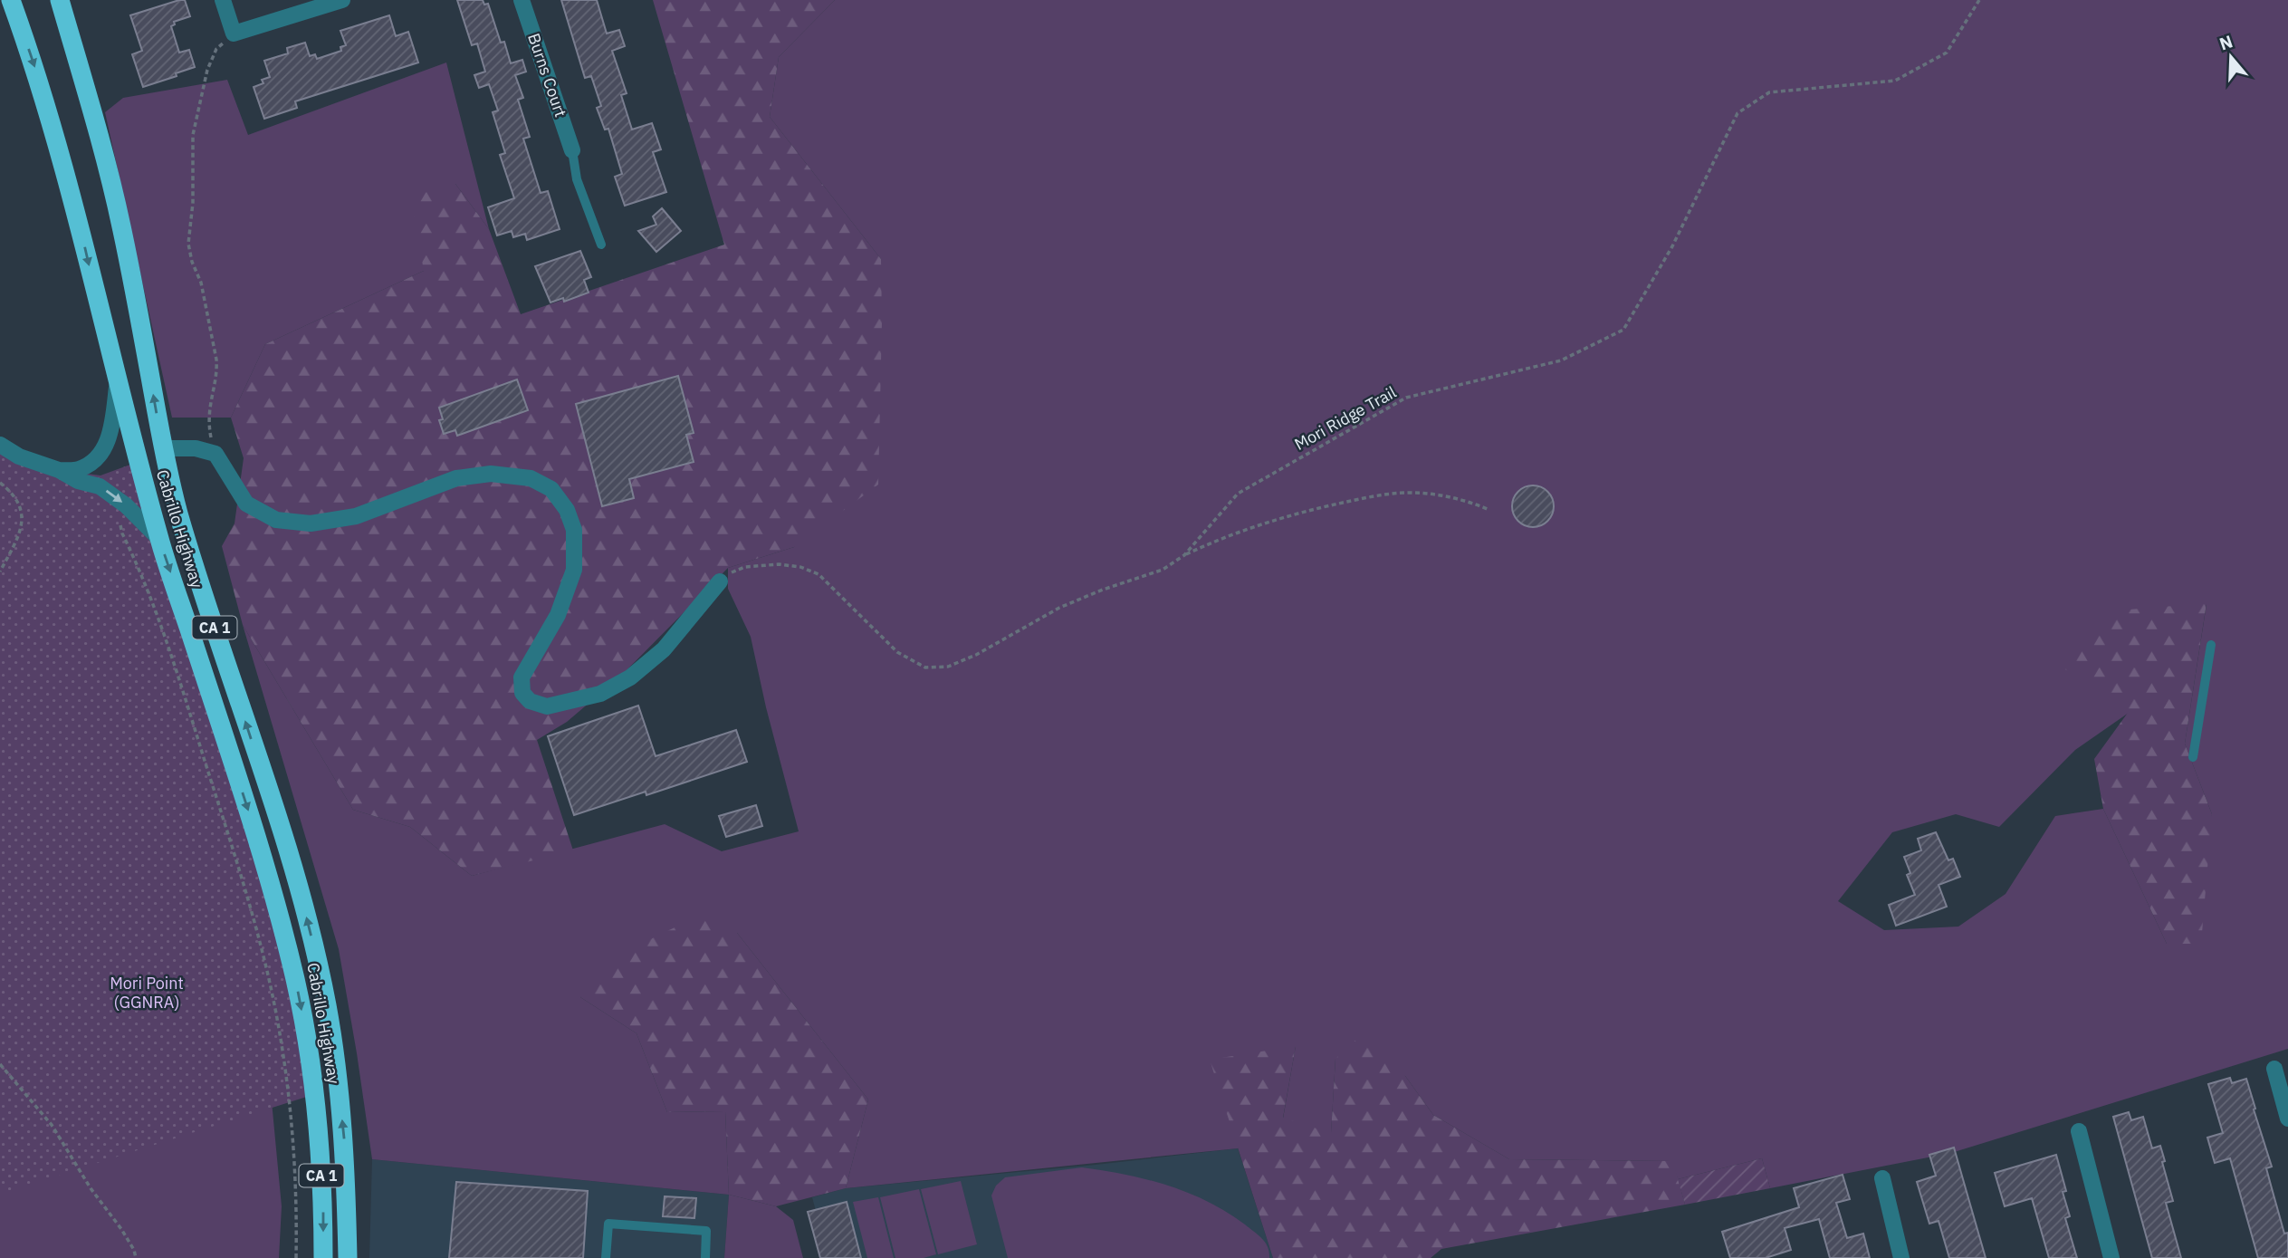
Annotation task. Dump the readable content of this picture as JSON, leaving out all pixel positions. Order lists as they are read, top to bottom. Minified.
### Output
{"streets":{"highway":["Cabrillo Highway","CA 1"],"street":["Burns Court"],"path":["Mori Ridge Trail"]},"parks":["Mori Point (GGNRA)"],"north":"top"}
